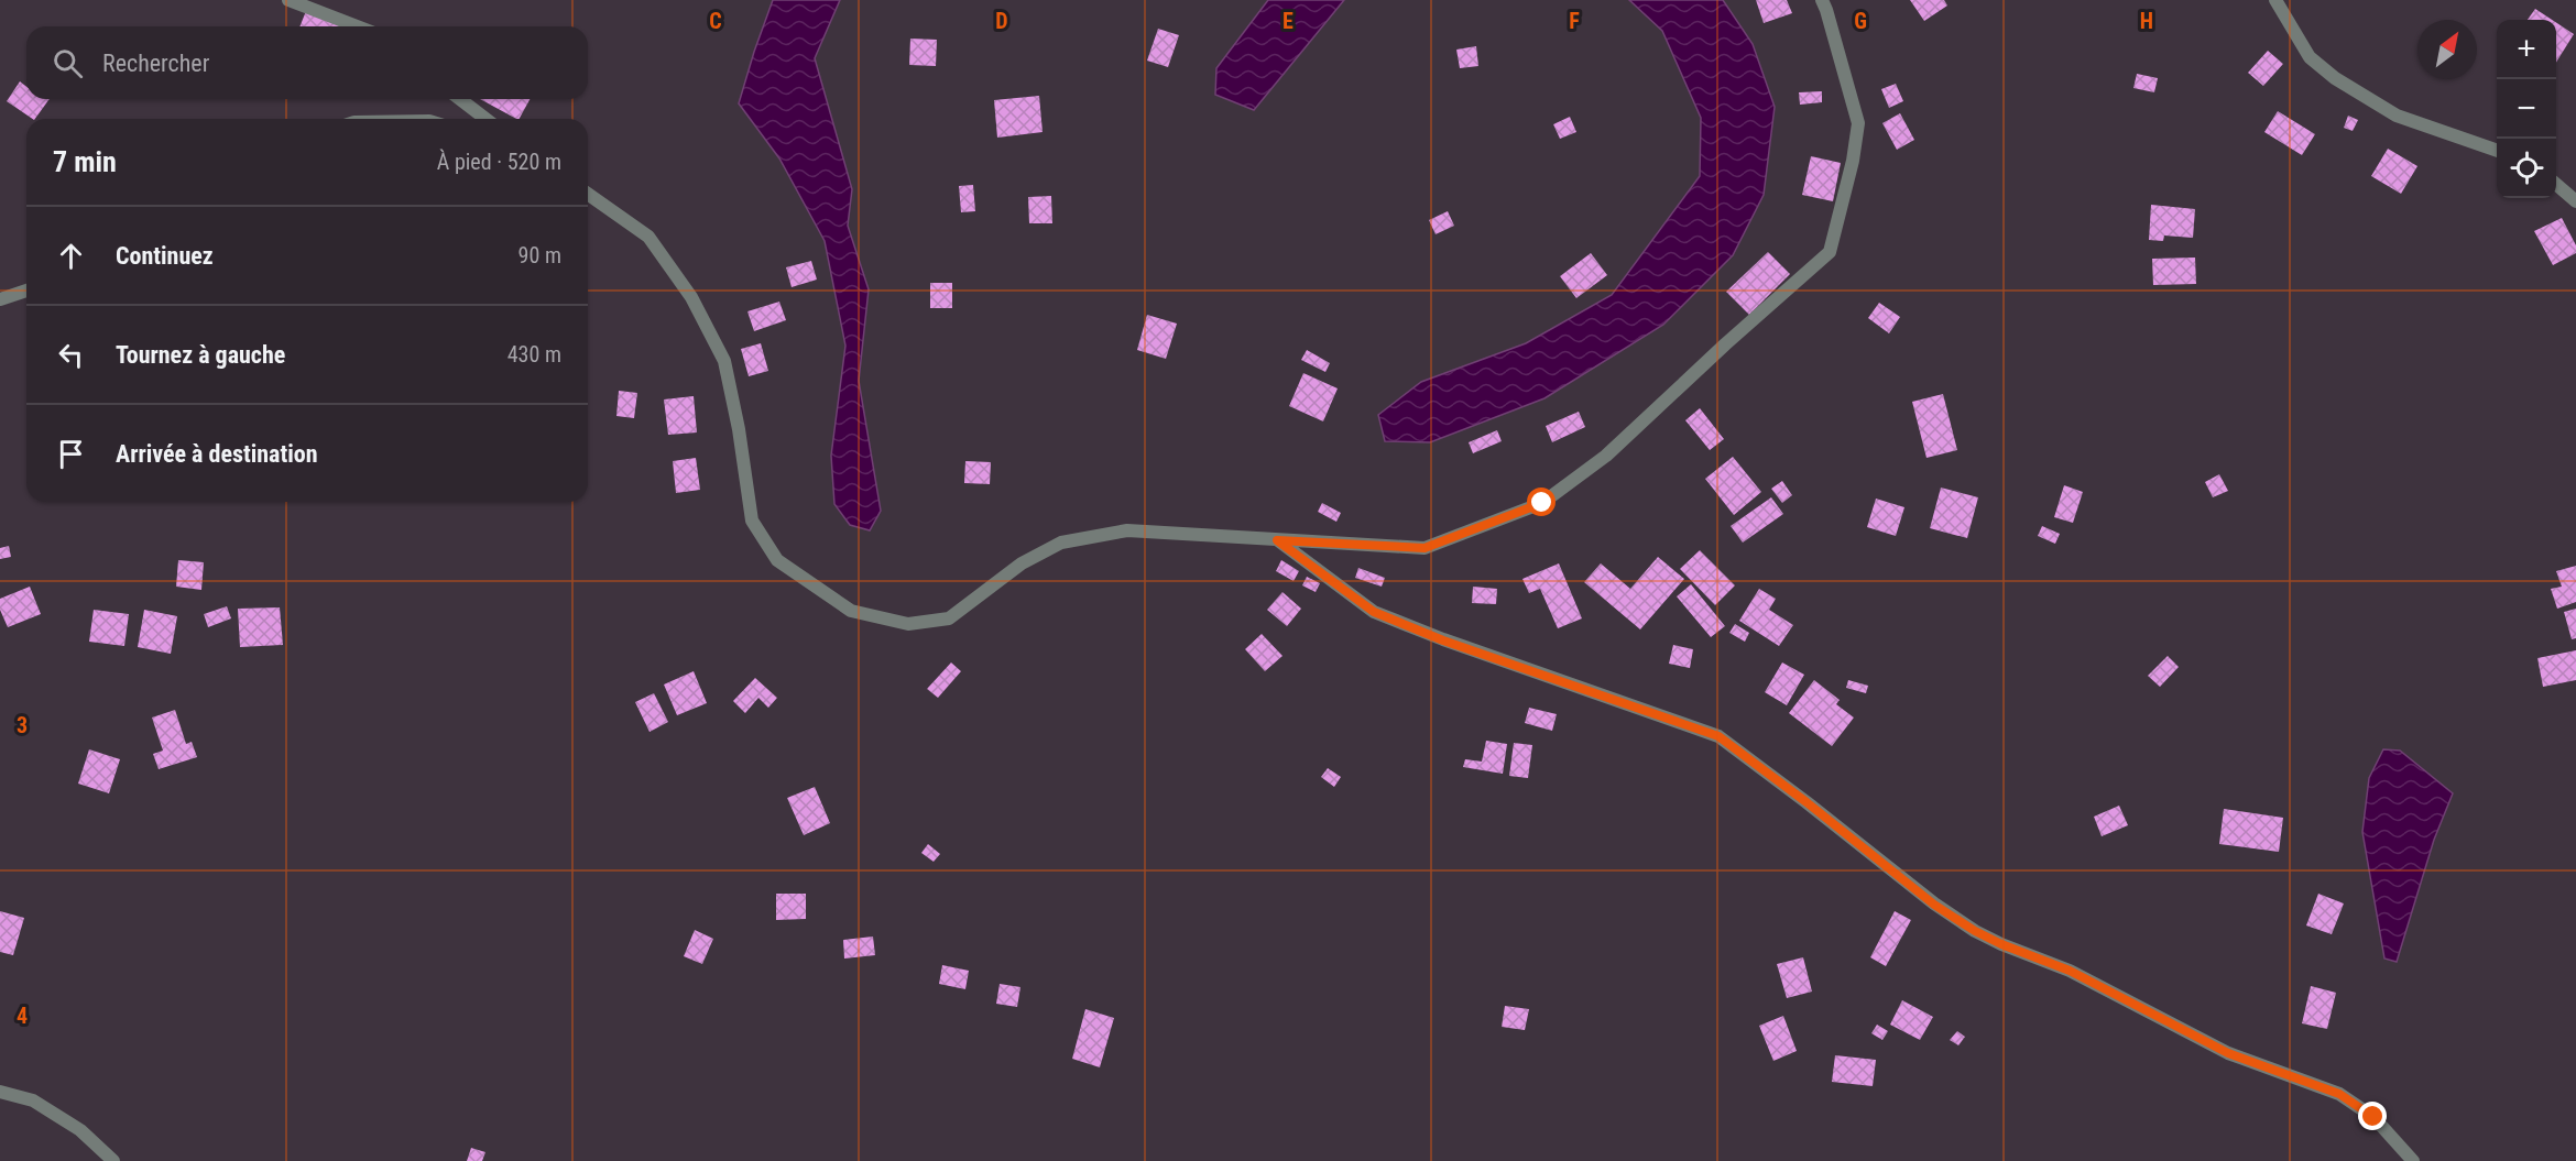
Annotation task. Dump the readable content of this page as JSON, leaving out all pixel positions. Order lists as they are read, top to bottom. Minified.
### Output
{"north":"top right","page":{"map_buttons":["+","−"],"search":"Rechercher","heading":["7 min","À pied · 520 m"],"list":[["Continuez","90 m"],["Tournez à gauche","430 m"],"Arrivée à destination"]},"grid":{"columns":["C","D","E","F","G","H"],"rows":["3","4"]}}
